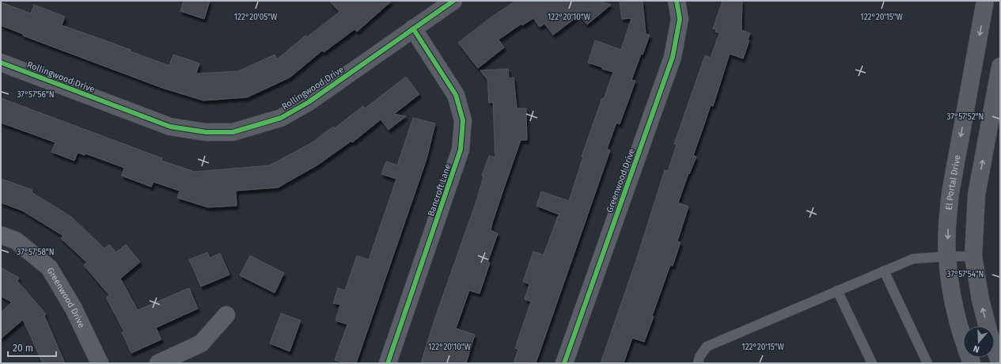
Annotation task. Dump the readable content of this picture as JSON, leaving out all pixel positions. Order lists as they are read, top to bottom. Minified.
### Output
{"streets":{"main road":["Rollingwood Drive","El Portal Drive"],"street":["Greenwood Drive","Bancroft Lane"]},"crossings":[["Rollingwood Drive","Bancroft Lane"]],"scale_bar":"20 m","north":"bottom","coordinates":["122°20'05\"W","122°20'10\"W","122°20'15\"W","37°57'56\"N","37°57'52\"N","37°57'58\"N","37°57'54\"N"]}
